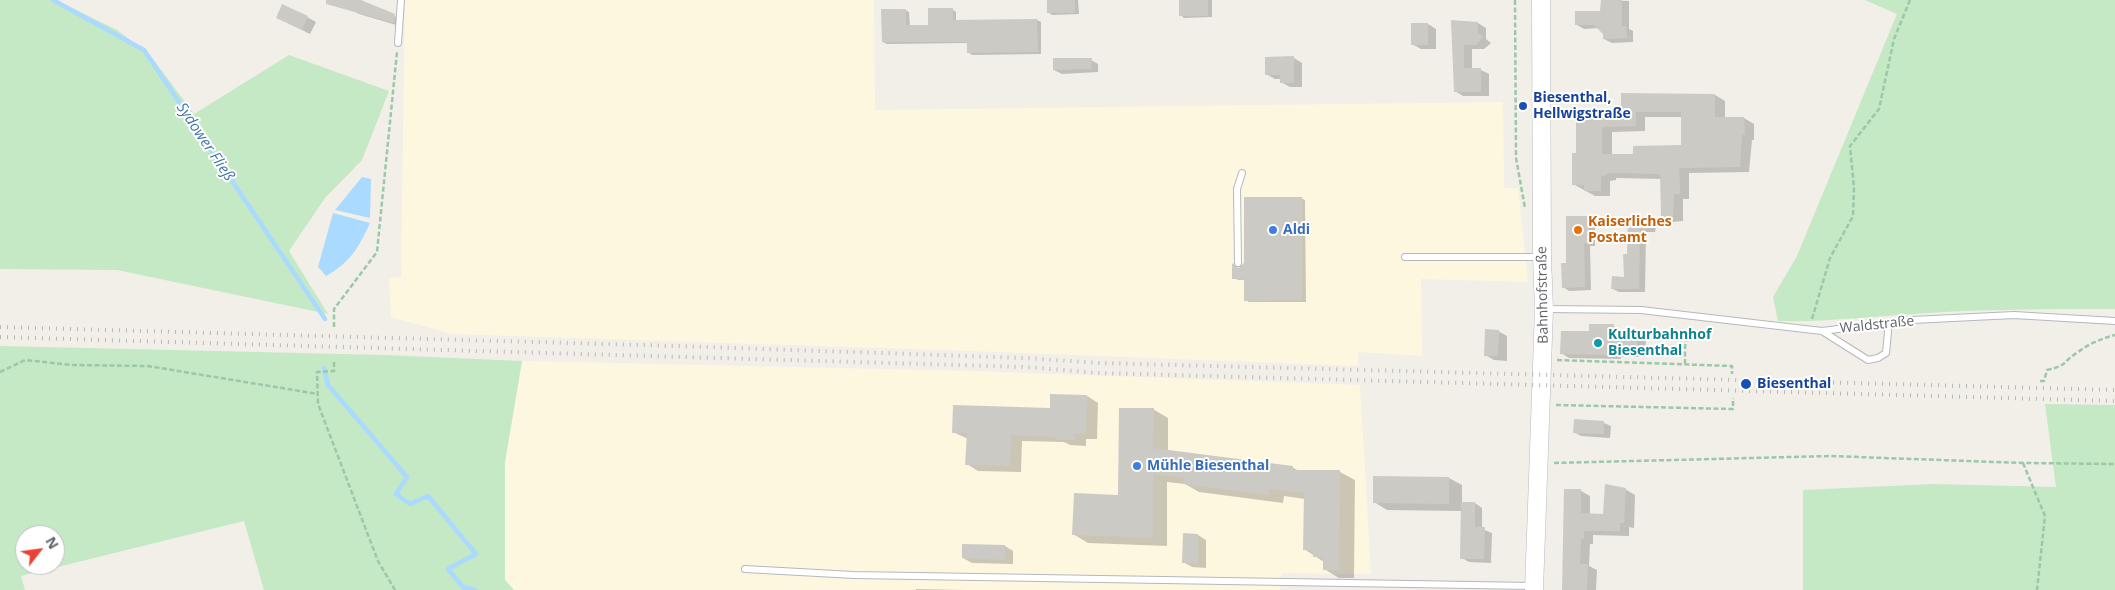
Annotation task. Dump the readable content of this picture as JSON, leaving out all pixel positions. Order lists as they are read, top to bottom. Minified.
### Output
{"streets":{"main road":["Bahnhofstraße"],"lane":["Waldstraße"]},"crossings":[["Bahnhofstraße","Waldstraße"]],"water":["Sydower Fließ"],"places":["Biesenthal, Hellwigstraße","Aldi","Kaiserliches Postamt","Kulturbahnhof Biesenthal","Biesenthal","Mühle Biesenthal"],"north":"top right"}
